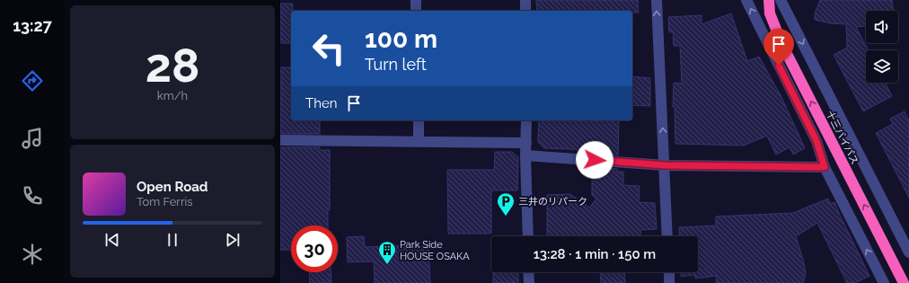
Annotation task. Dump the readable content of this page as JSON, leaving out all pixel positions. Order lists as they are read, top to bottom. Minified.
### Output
{"streets":{"highway":["十三バイパス"]},"one_way":["十三バイパス"],"places":{"parking":["三井のリパーク"],"building":["Park Side HOUSE OSAKA"]},"page":{"tabs":"13:27","tile":["28","km/h"],"turn":["100 m","Turn left"],"then":"Then","song":["Open Road","Tom Ferris"],"limit":"30","trip":"13:28 · 1 min · 150 m"}}
